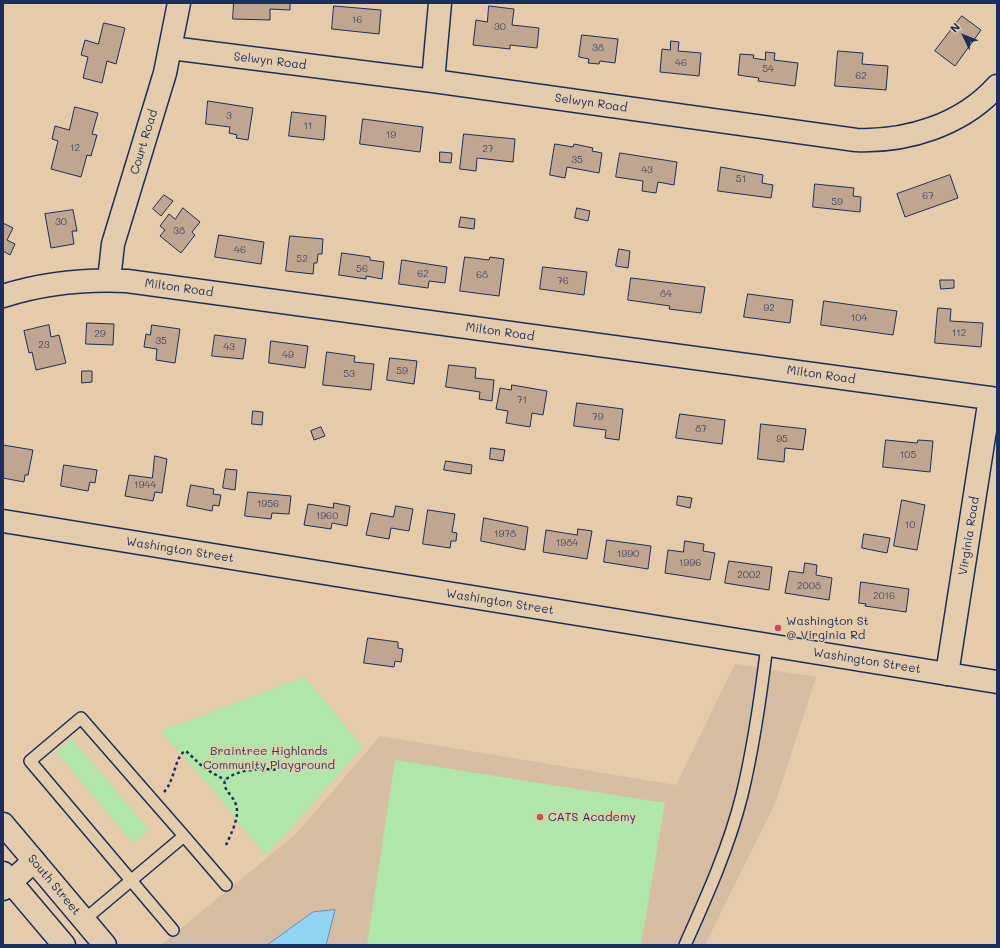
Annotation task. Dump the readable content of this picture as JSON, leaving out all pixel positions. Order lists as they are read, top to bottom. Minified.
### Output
{"streets":{"street":["Selwyn Road","Court Road","Milton Road","Virginia Road","Washington Street","South Street"]},"crossings":[["Selwyn Road","Court Road"],["Court Road","Milton Road"],["Milton Road","Virginia Road"],["Virginia Road","Washington Street"]],"parks":["Braintree Highlands Community Playground"],"places":["Washington St @ Virginia Rd","CATS Academy"],"house_numbers":["16","30","38","46","54","62","3","11","19","12","27","35","43","51","67","59","30","38","46","52","56","62","68","76","84","92","104","112","29","35","23","43","49","59","53","71","79","87","95","105","1944","1956","1960","10","1978","1984","1990","1996","2002","2008","2016"],"north":"top left"}
